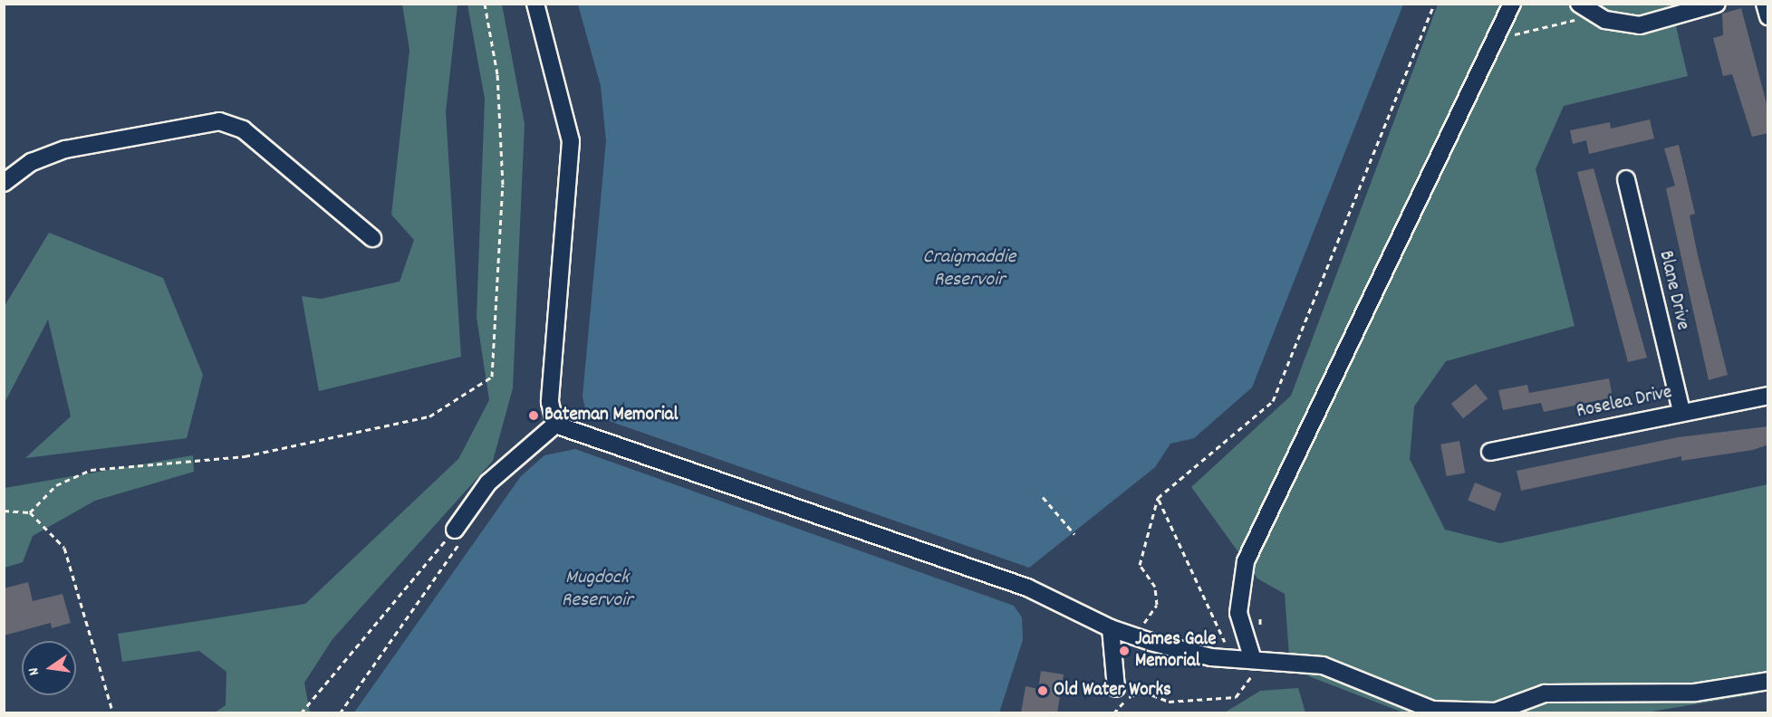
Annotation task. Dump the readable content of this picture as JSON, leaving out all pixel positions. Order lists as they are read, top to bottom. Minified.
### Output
{"streets":{"street":["Blane Drive","Roselea Drive"]},"crossings":[["Blane Drive","Roselea Drive"]],"water":["Craigmaddie Reservoir","Mugdock Reservoir"],"places":["Bateman Memorial","James Gale Memorial","Old Water Works"],"north":"left"}
